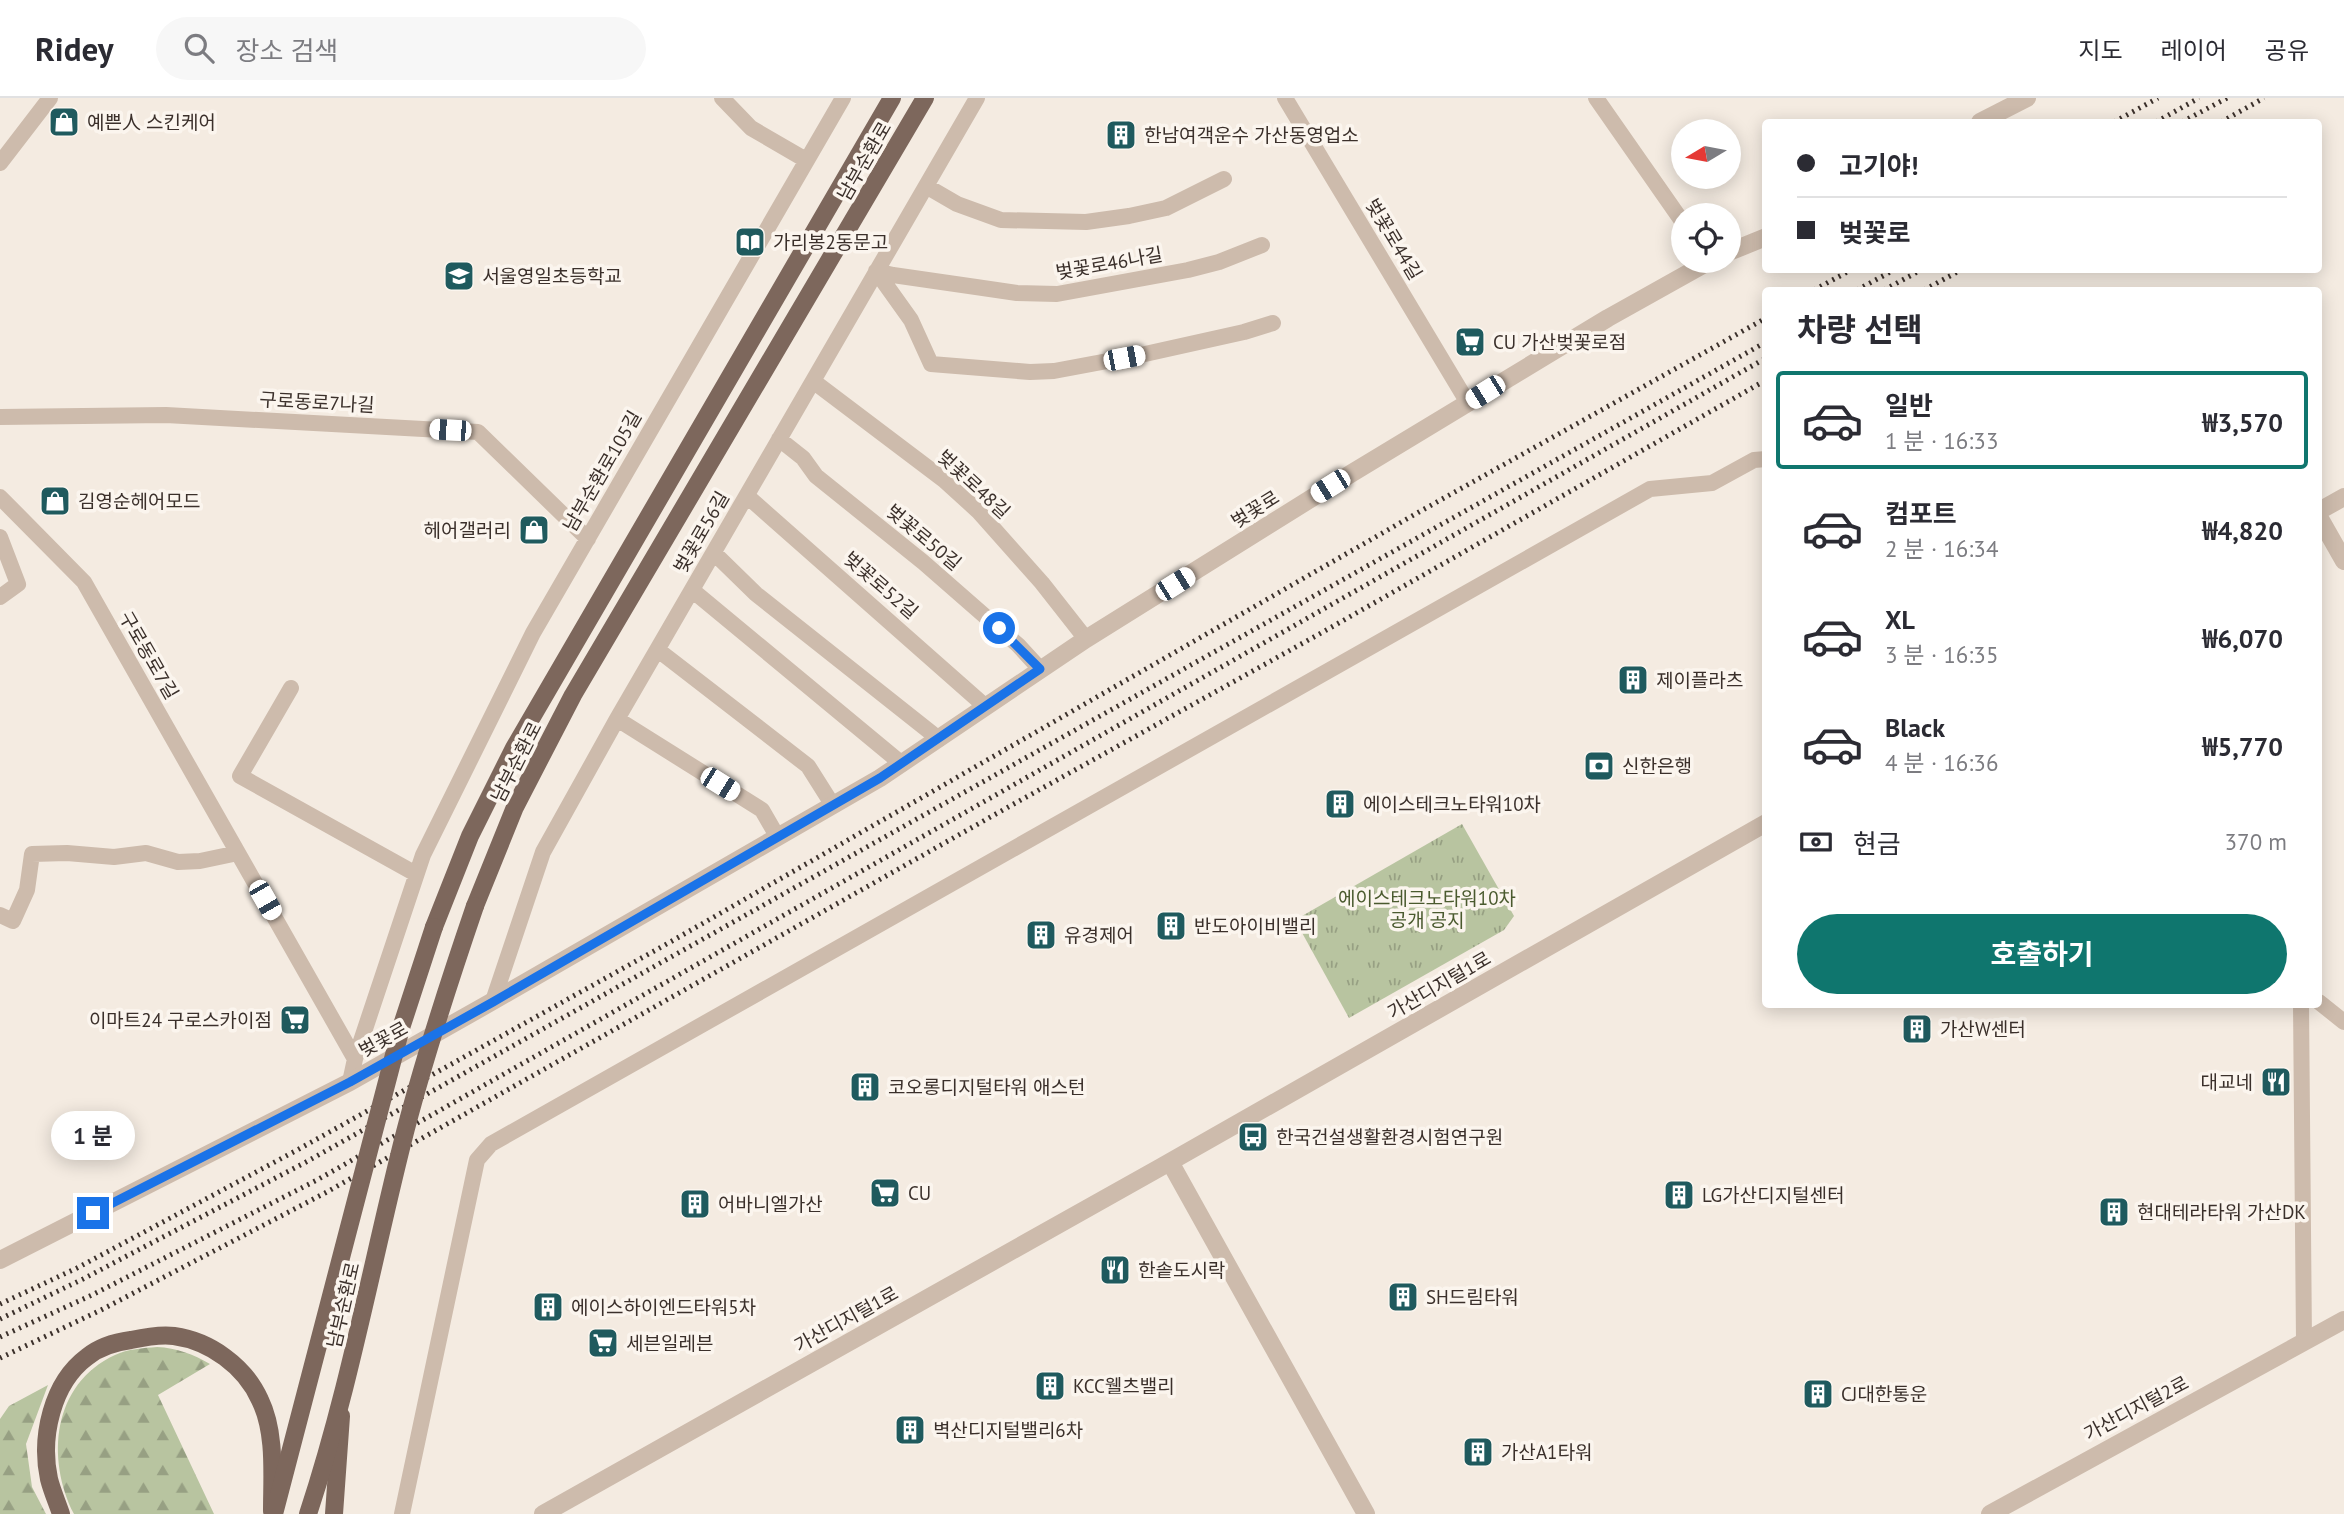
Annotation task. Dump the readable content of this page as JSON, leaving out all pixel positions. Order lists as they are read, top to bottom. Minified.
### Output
{"streets":{"main road":["남부순환로"],"street":["벚꽃로44길","벚꽃로46나길","구로동로7나길","남부순환로105길","벚꽃로48길","벚꽃로","벚꽃로56길","벚꽃로50길","벚꽃로52길","구로동로7길","가산디지털1로","가산디지털2로"]},"crossings":[["벚꽃로44길","벚꽃로"],["벚꽃로46나길","벚꽃로56길"],["구로동로7나길","남부순환로105길"],["남부순환로105길","벚꽃로"],["남부순환로105길","구로동로7길"],["벚꽃로48길","벚꽃로"],["벚꽃로48길","벚꽃로56길"],["벚꽃로","벚꽃로56길"],["벚꽃로","벚꽃로50길"],["벚꽃로","벚꽃로52길"],["벚꽃로56길","벚꽃로50길"],["벚꽃로56길","벚꽃로52길"]],"parks":["에이스테크노타워10차 공개 공지"],"places":{"shop":["예쁜人 스킨케어","김영순헤어모드","헤어갤러리"],"building":["한남여객운수 가산동영업소","제이플라츠","에이스테크노타워10차","반도아이비밸리","유경제어","가산W센터","코오롱디지털타워 애스턴","LG가산디지털센터","어바니엘가산","현대테라타워 가산DK","SH드림타워","에이스하이엔드타워5차","KCC웰츠밸리","CJ대한통운","벽산디지털밸리6차","가산A1타워"],"library":["가리봉2동문고"],"school or university":["서울영일초등학교"],"supermarket":["CU 가산벚꽃로점","이마트24 구로스카이점","CU","세븐일레븐"],"bank":["신한은행"],"restaurant":["대교네","한솥도시락"],"bus stop":["한국건설생활환경시험연구원"]},"north":"left","page":{"header":"Ridey","search":"장소 검색","nav":["지도","레이어","공유"],"banner":["고기야!","벚꽃로"],"heading":"차량 선택","list":[{"name":"일반","note":"1 분 · 16:33","value":"₩3,570"},{"name":"컴포트","note":"2 분 · 16:34","value":"₩4,820"},{"name":"XL","note":"3 분 · 16:35","value":"₩6,070"},{"name":"Black","note":"4 분 · 16:36","value":"₩5,770"}],"pay":["현금","370 m"],"buttons":"호출하기","bubble":"1 분"}}
